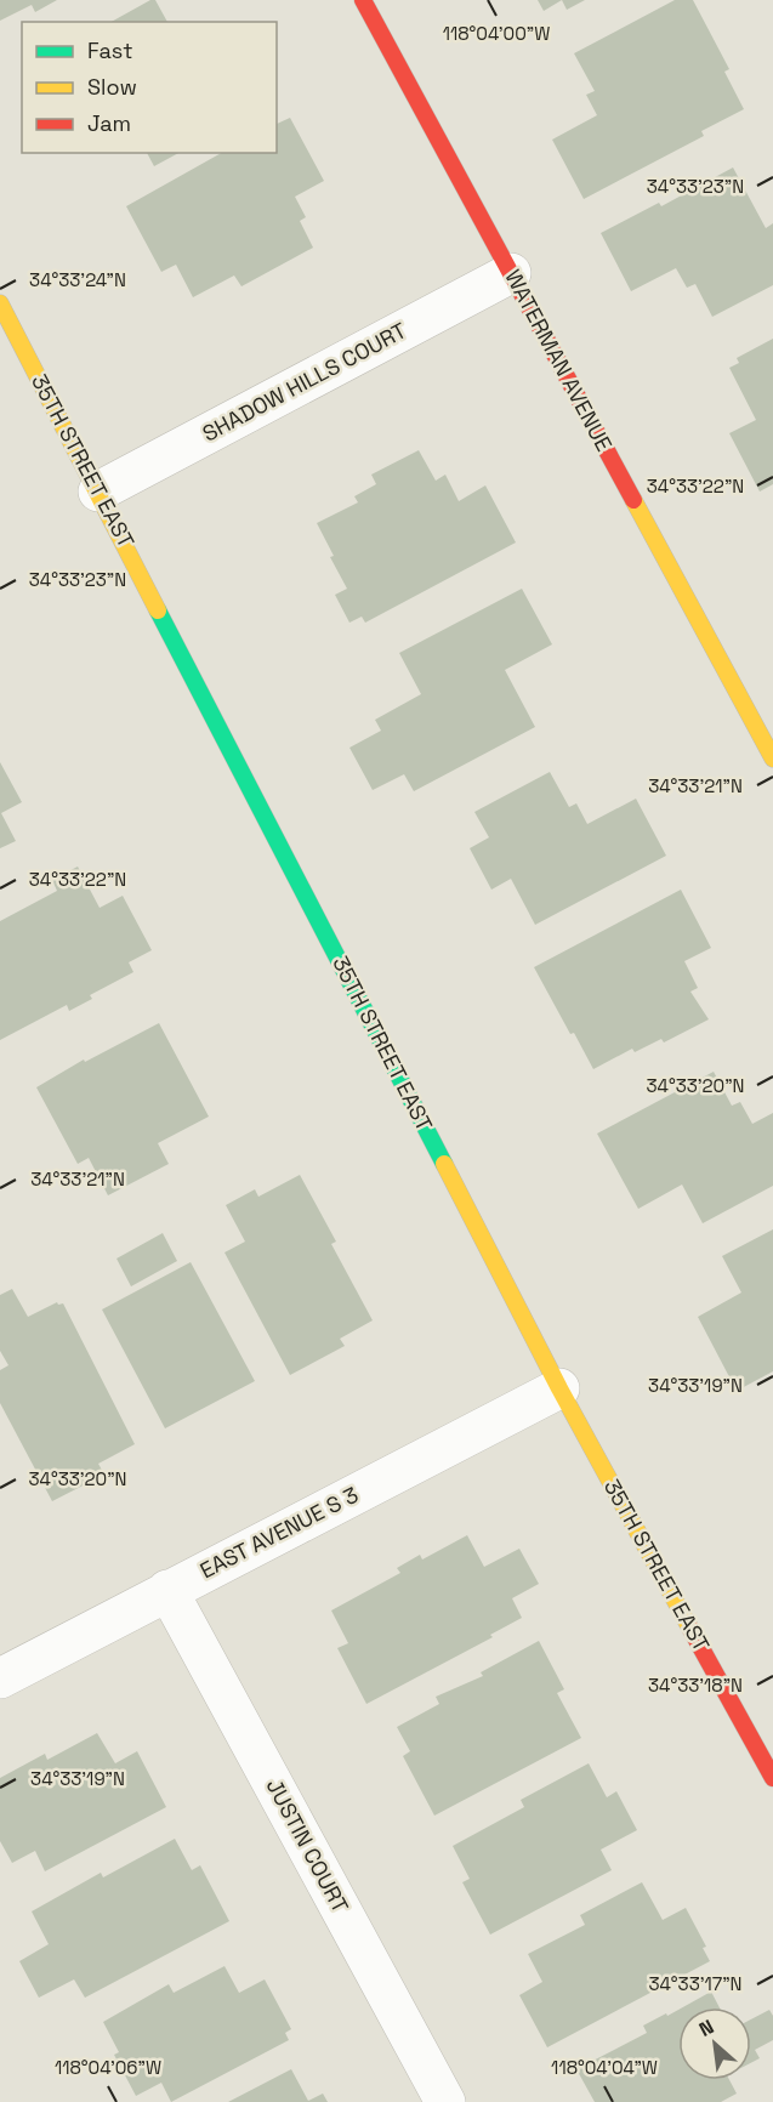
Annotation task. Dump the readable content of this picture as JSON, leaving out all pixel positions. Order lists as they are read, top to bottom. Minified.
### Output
{"streets":{"street":["WATERMAN AVENUE","SHADOW HILLS COURT","35TH STREET EAST","EAST AVENUE S 3","JUSTIN COURT"]},"crossings":[["WATERMAN AVENUE","SHADOW HILLS COURT"],["SHADOW HILLS COURT","35TH STREET EAST"],["35TH STREET EAST","EAST AVENUE S 3"],["EAST AVENUE S 3","JUSTIN COURT"]],"legend":["Fast","Slow","Jam"],"north":"top left","coordinates":["118°04'00\"W","34°33'23\"N","34°33'24\"N","34°33'22\"N","34°33'21\"N","34°33'20\"N","34°33'19\"N","34°33'18\"N","34°33'17\"N","118°04'06\"W","118°04'04\"W"]}
